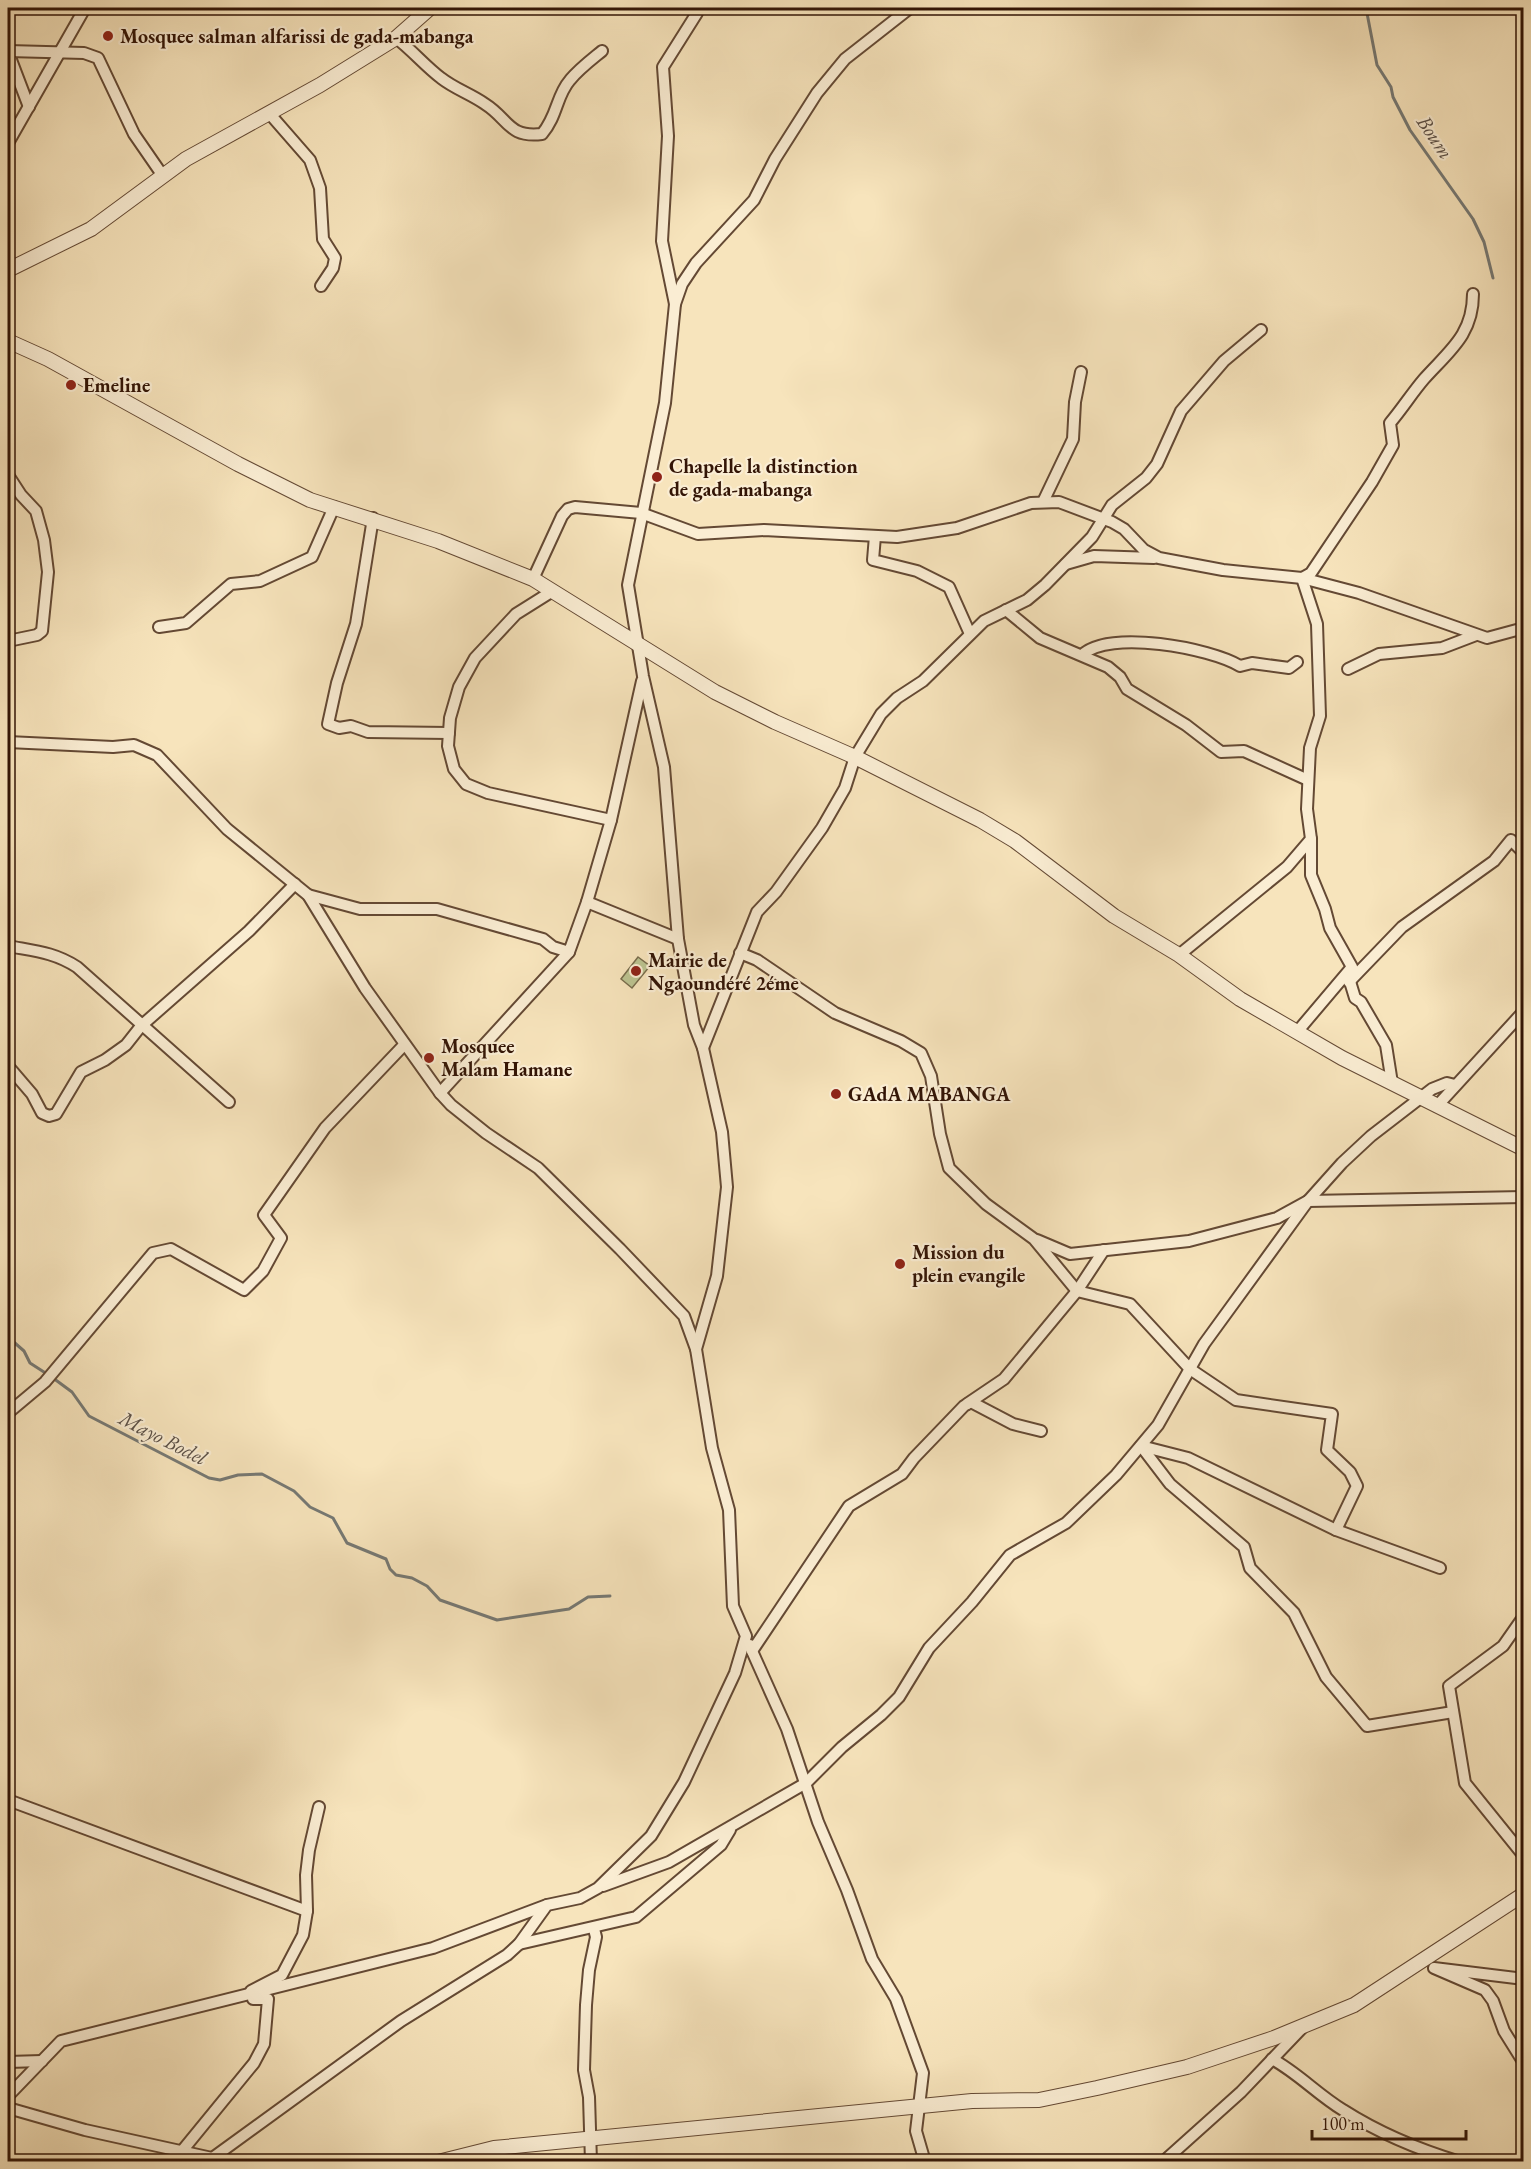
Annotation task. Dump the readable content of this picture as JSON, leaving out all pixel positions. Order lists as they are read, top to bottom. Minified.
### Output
{"water":["Boum","Mayo Bodel"],"places":["Mosquee salman alfarissi de gada-mabanga","Emeline","Chapelle la distinction de gada-mabanga","Mairie de Ngaoundéré 2éme","Mosquee Malam Hamane","GAdA MABANGA","Mission du plein evangile"],"scale_bar":"100 m"}
